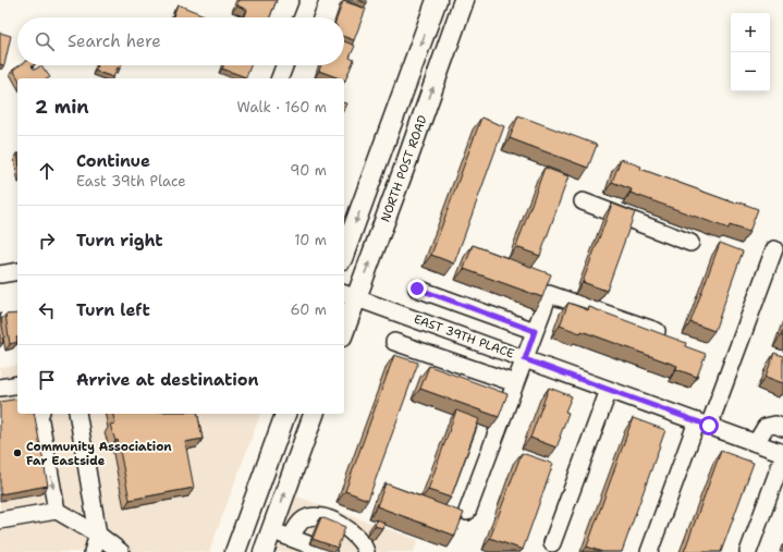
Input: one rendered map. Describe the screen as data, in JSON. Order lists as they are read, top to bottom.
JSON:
{
  "streets": {
    "main road": ["NORTH POST ROAD"],
    "street": ["EAST 39TH PLACE"]
  },
  "crossings": [
    ["NORTH POST ROAD", "EAST 39TH PLACE"]
  ],
  "places": ["Community Association Far Eastside"],
  "page": {
    "map_buttons": ["+", "−"],
    "search": "Search here",
    "heading": ["2 min", "Walk · 160 m"],
    "list": [
      ["Continue", "East 39th Place", "90 m"],
      ["Turn right", "10 m"],
      ["Turn left", "60 m"],
      "Arrive at destination"
    ]
  }
}
